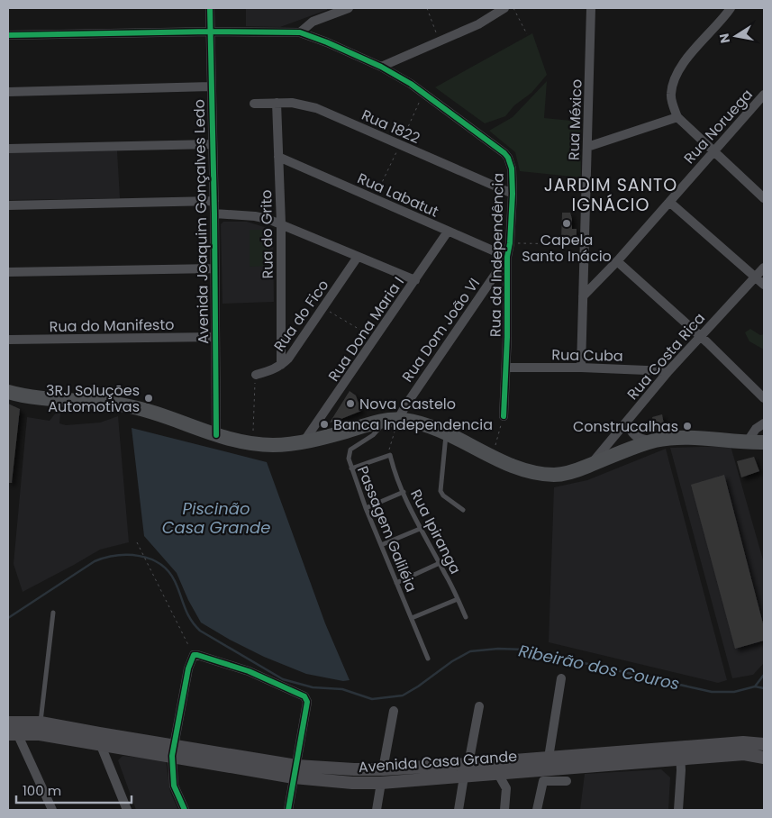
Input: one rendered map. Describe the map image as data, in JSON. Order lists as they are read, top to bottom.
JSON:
{
  "streets": {
    "main road": ["Avenida Casa Grande"],
    "street": [
      "Rua México",
      "Rua 1822",
      "Rua Noruega",
      "Rua Labatut",
      "Avenida Joaquim Gonçalves Ledo",
      "Rua do Grito",
      "Rua da Independência",
      "Rua do Fico",
      "Rua do Manifesto",
      "Rua Dona Maria I",
      "Rua Dom João VI",
      "Rua Cuba",
      "Rua Costa Rica"
    ],
    "lane": ["Passagem Galiléia", "Rua Ipiranga"]
  },
  "crossings": [
    ["Rua México", "Rua Noruega"],
    ["Rua México", "Rua Cuba"],
    ["Rua 1822", "Rua do Grito"],
    ["Rua 1822", "Rua da Independência"],
    ["Rua Labatut", "Rua do Grito"],
    ["Rua Labatut", "Rua da Independência"],
    ["Rua Labatut", "Rua Dona Maria I"],
    ["Rua Labatut", "Rua Dom João VI"],
    ["Avenida Joaquim Gonçalves Ledo", "Rua da Independência"],
    ["Avenida Joaquim Gonçalves Ledo", "Rua do Manifesto"],
    ["Rua do Grito", "Rua do Fico"],
    ["Rua da Independência", "Rua Dom João VI"],
    ["Rua da Independência", "Rua Cuba"],
    ["Rua Dom João VI", "Passagem Galiléia"],
    ["Rua Cuba", "Rua Costa Rica"]
  ],
  "districts": ["JARDIM SANTO IGNÁCIO"],
  "water": ["Piscinão Casa Grande", "Ribeirão dos Couros"],
  "places": [
    "Capela Santo Inácio",
    "3RJ Soluções Automotivas",
    "Nova Castelo",
    "Banca Independencia",
    "Construcalhas"
  ],
  "scale_bar": "100 m",
  "north": "left"
}
